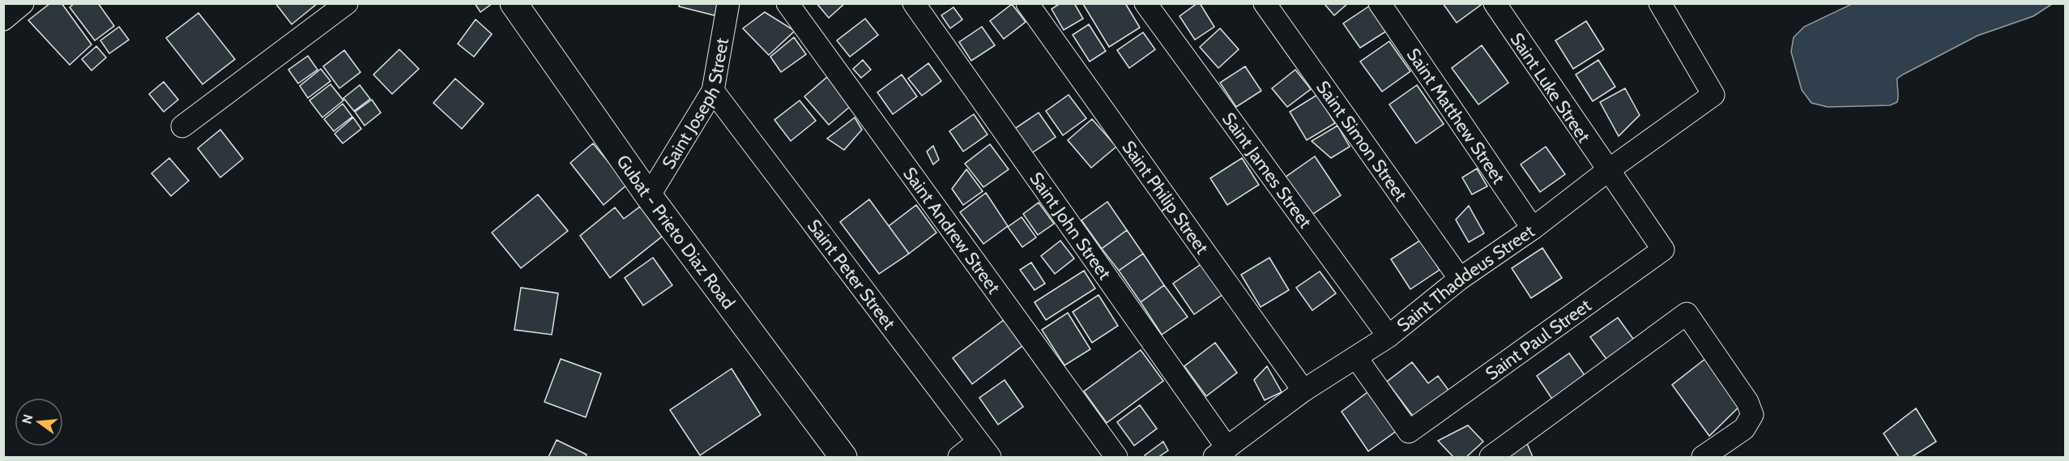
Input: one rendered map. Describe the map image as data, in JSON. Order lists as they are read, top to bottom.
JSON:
{
  "streets": {
    "main road": ["Gubat - Prieto Diaz Road"],
    "street": [
      "Saint Luke Street",
      "Saint Joseph Street",
      "Saint Matthew Street",
      "Saint Simon Street",
      "Saint James Street",
      "Saint Philip Street",
      "Saint John Street",
      "Saint Andrew Street",
      "Saint Peter Street",
      "Saint Thaddeus Street",
      "Saint Paul Street"
    ]
  },
  "crossings": [
    ["Saint Luke Street", "Saint Thaddeus Street"],
    ["Saint Luke Street", "Saint Paul Street"],
    ["Saint Joseph Street", "Gubat - Prieto Diaz Road"],
    ["Saint Joseph Street", "Saint Peter Street"],
    ["Saint Matthew Street", "Saint Thaddeus Street"],
    ["Saint Simon Street", "Saint Thaddeus Street"],
    ["Saint James Street", "Saint Thaddeus Street"],
    ["Saint Philip Street", "Saint Thaddeus Street"],
    ["Saint John Street", "Saint Thaddeus Street"],
    ["Saint Thaddeus Street", "Saint Paul Street"]
  ],
  "north": "left"
}
